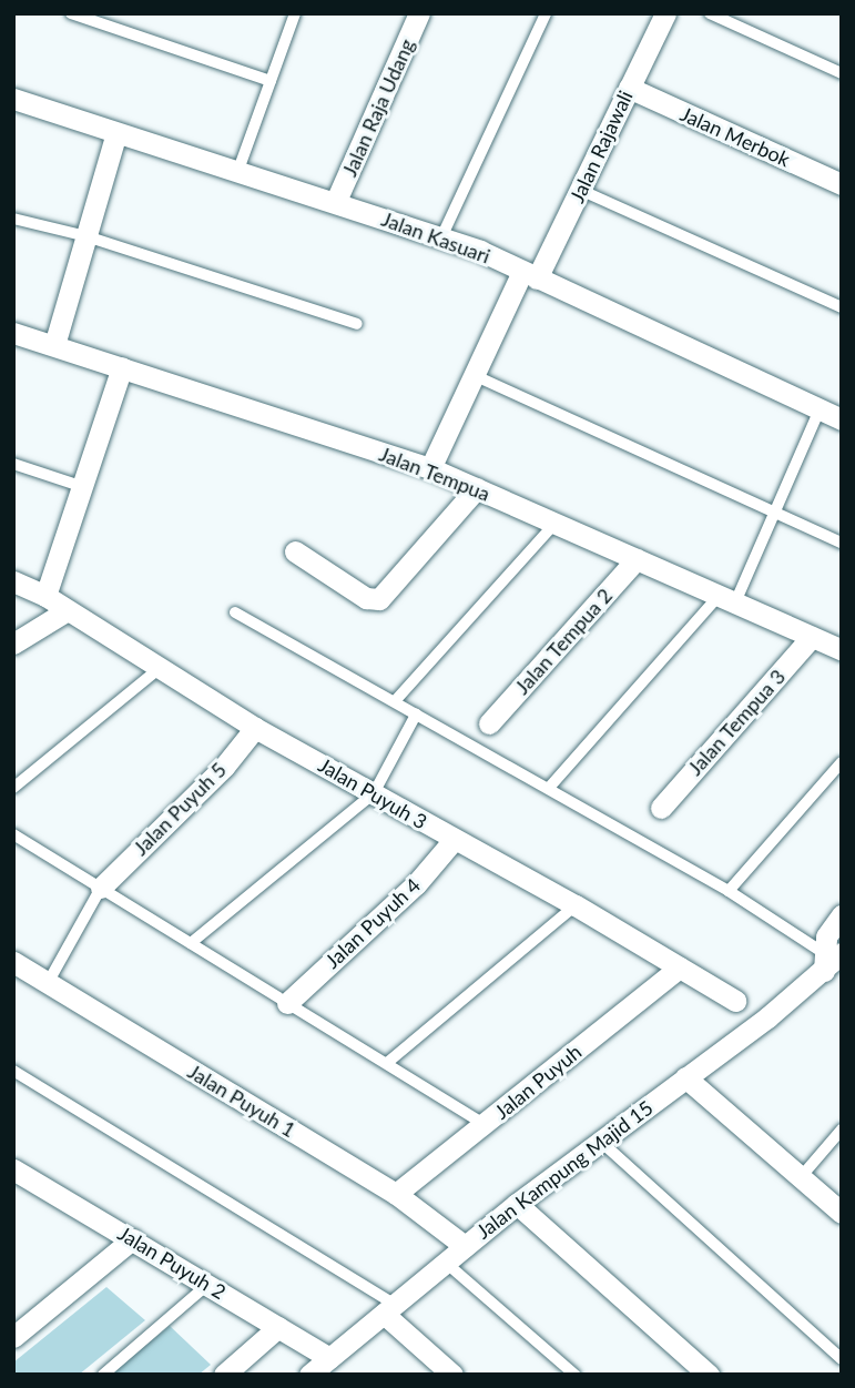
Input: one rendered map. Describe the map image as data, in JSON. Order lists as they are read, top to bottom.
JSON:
{
  "streets": {
    "street": [
      "Jalan Raja Udang",
      "Jalan Merbok",
      "Jalan Rajawali",
      "Jalan Kasuari",
      "Jalan Tempua",
      "Jalan Tempua 2",
      "Jalan Tempua 3",
      "Jalan Puyuh 3",
      "Jalan Puyuh 5",
      "Jalan Puyuh 4",
      "Jalan Puyuh",
      "Jalan Puyuh 1",
      "Jalan Kampung Majid 15",
      "Jalan Puyuh 2"
    ]
  },
  "crossings": [
    ["Jalan Raja Udang", "Jalan Kasuari"],
    ["Jalan Merbok", "Jalan Rajawali"],
    ["Jalan Rajawali", "Jalan Kasuari"],
    ["Jalan Rajawali", "Jalan Tempua"],
    ["Jalan Tempua", "Jalan Tempua 2"],
    ["Jalan Tempua", "Jalan Tempua 3"],
    ["Jalan Puyuh 3", "Jalan Puyuh 5"],
    ["Jalan Puyuh 3", "Jalan Puyuh 4"],
    ["Jalan Puyuh 3", "Jalan Puyuh"],
    ["Jalan Puyuh", "Jalan Puyuh 1"],
    ["Jalan Puyuh 1", "Jalan Kampung Majid 15"],
    ["Jalan Kampung Majid 15", "Jalan Puyuh 2"]
  ]
}
